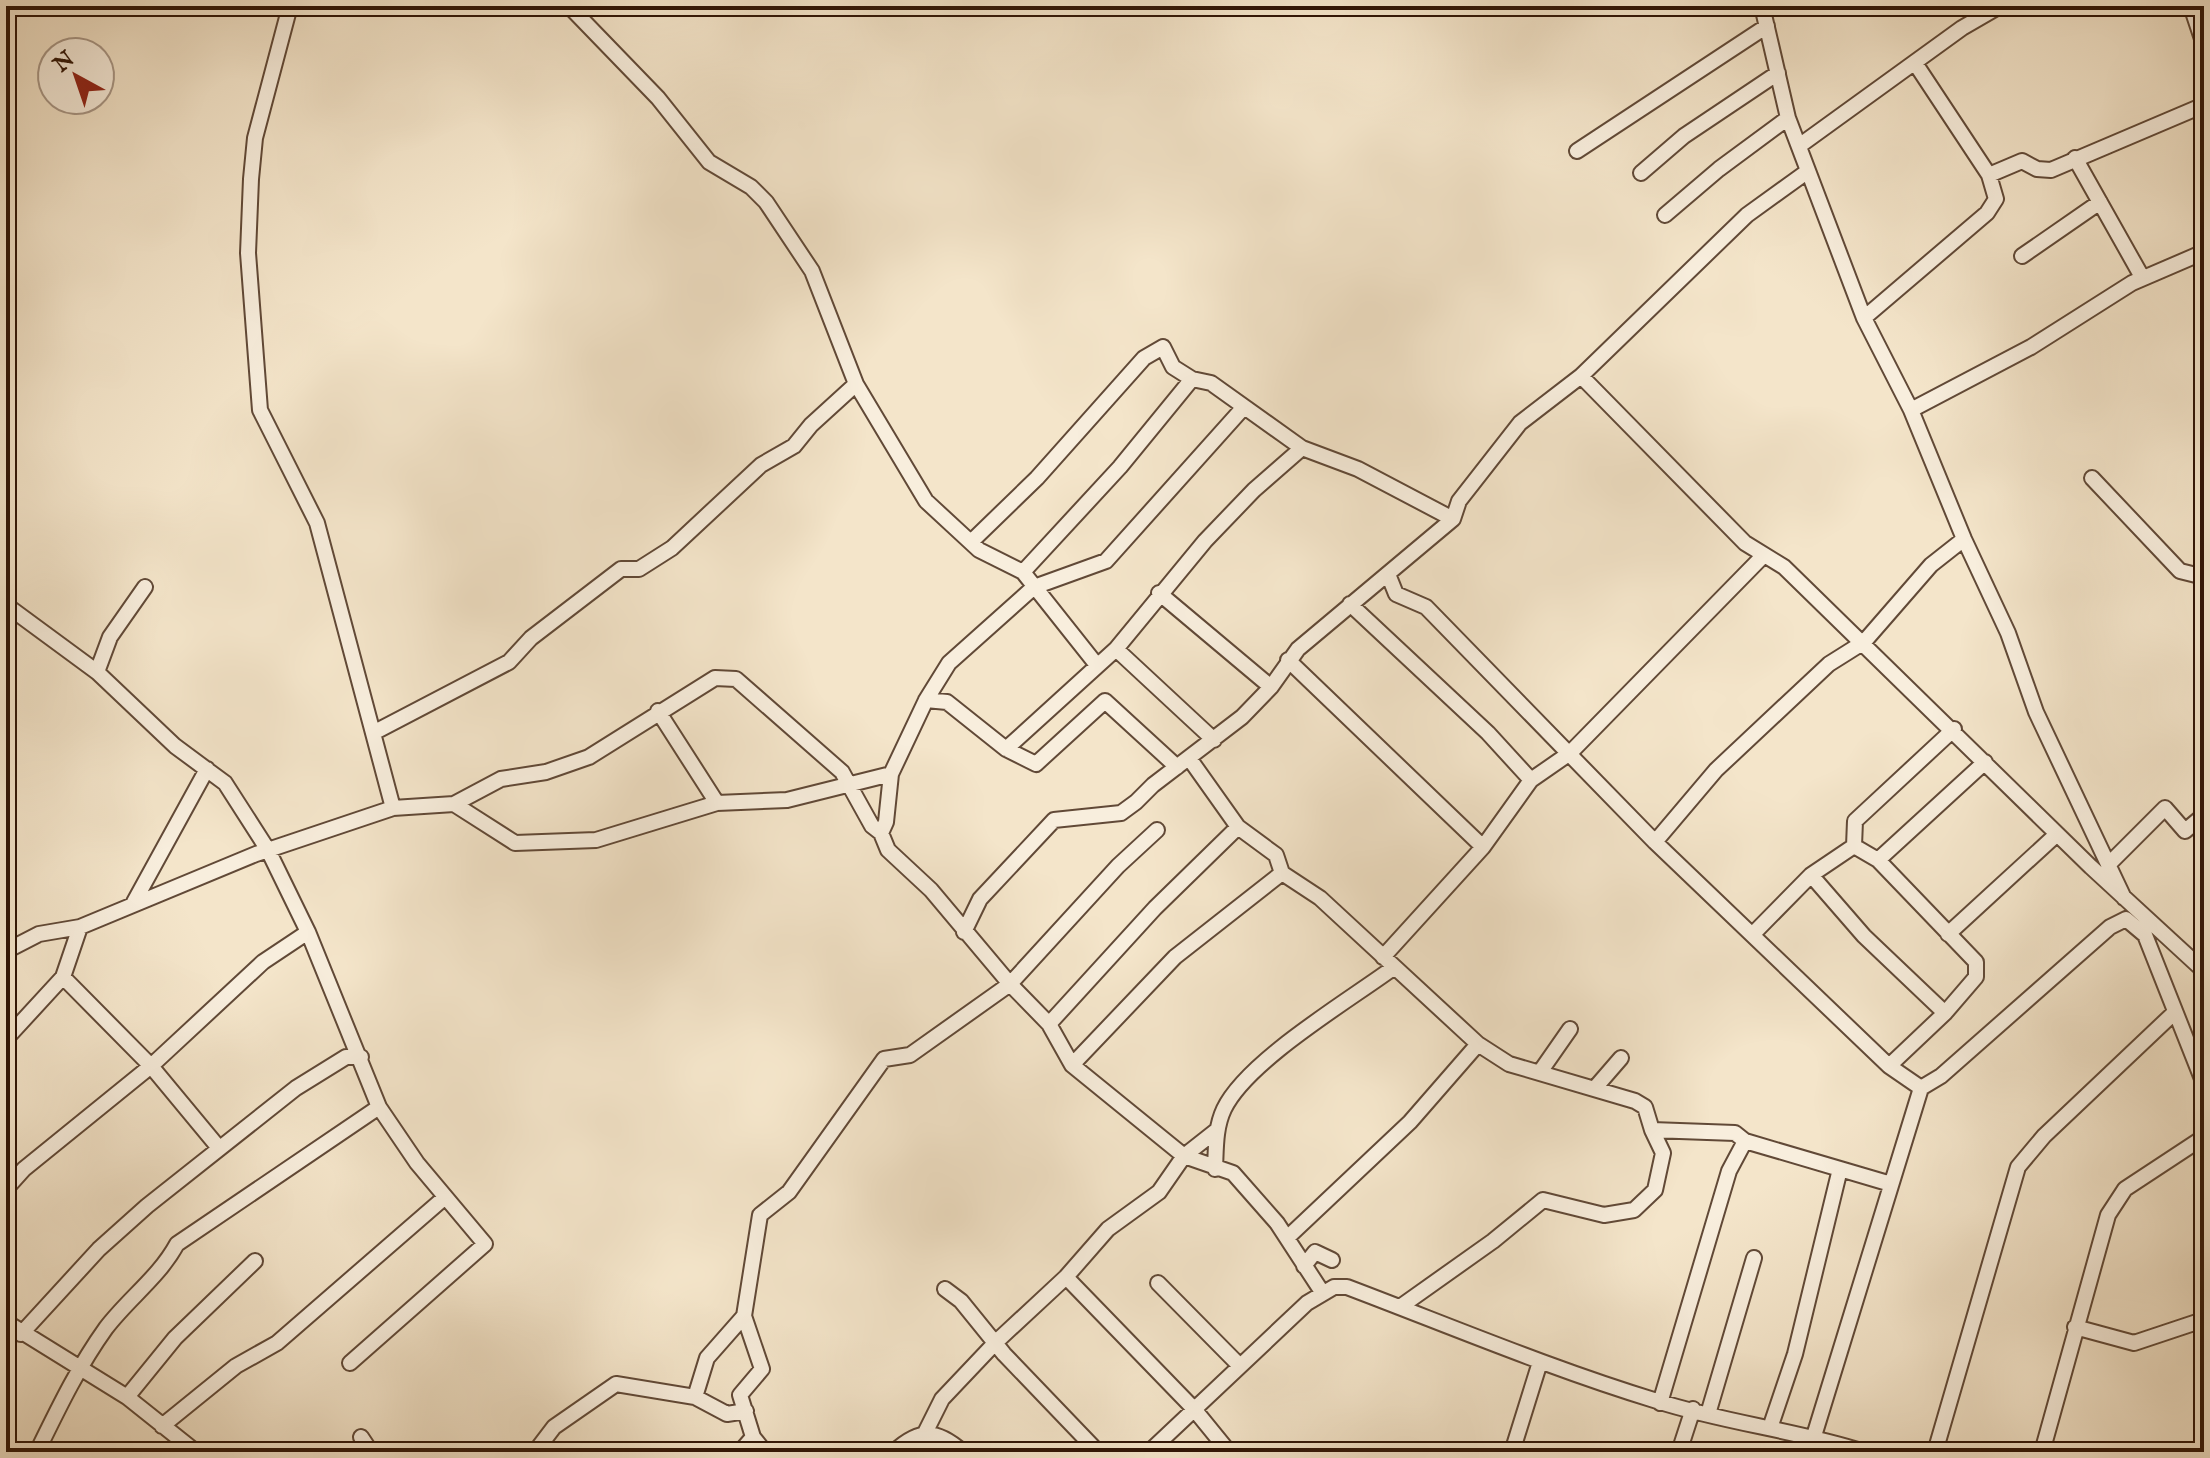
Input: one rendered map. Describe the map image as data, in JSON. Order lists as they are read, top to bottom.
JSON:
{
  "north": "top left"
}
